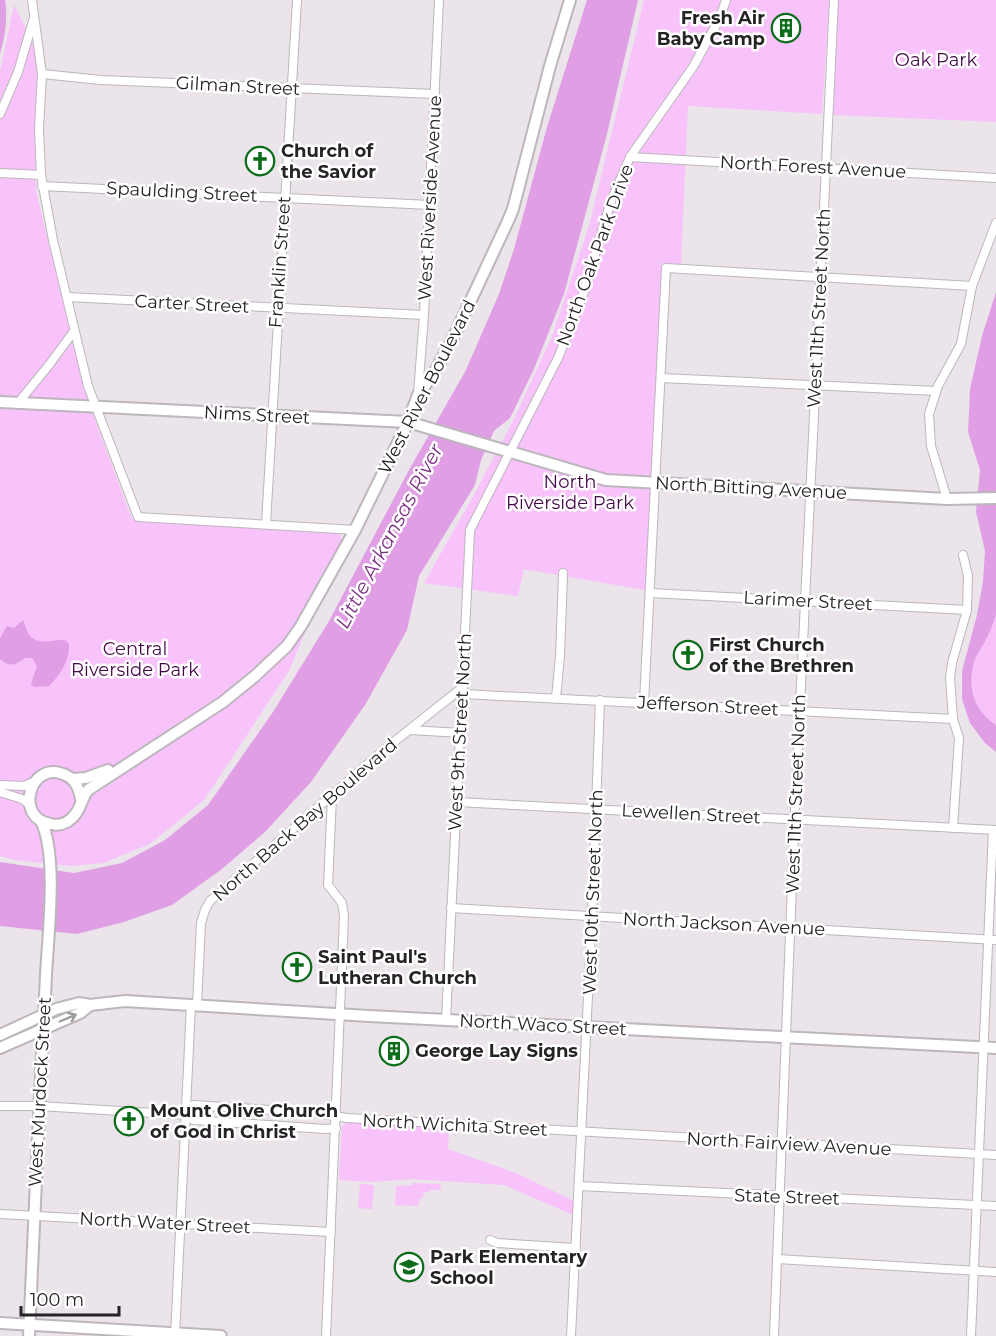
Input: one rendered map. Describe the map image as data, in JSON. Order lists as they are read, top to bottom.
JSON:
{
  "streets": {
    "street": [
      "Gilman Street",
      "North Forest Avenue",
      "Spaulding Street",
      "West Riverside Avenue",
      "North Oak Park Drive",
      "Franklin Street",
      "Carter Street",
      "West 11th Street North",
      "West River Boulevard",
      "Nims Street",
      "North Bitting Avenue",
      "Larimer Street",
      "Jefferson Street",
      "West 9th Street North",
      "Lewellen Street",
      "North Back Bay Boulevard",
      "West 10th Street North",
      "North Jackson Avenue",
      "North Waco Street",
      "West Murdock Street",
      "North Wichita Street",
      "North Fairview Avenue",
      "State Street",
      "North Water Street"
    ]
  },
  "crossings": [
    ["Gilman Street", "West Riverside Avenue"],
    ["Gilman Street", "Franklin Street"],
    ["North Forest Avenue", "North Oak Park Drive"],
    ["North Forest Avenue", "West 11th Street North"],
    ["Spaulding Street", "West Riverside Avenue"],
    ["Spaulding Street", "Franklin Street"],
    ["West Riverside Avenue", "Carter Street"],
    ["West Riverside Avenue", "West River Boulevard"],
    ["North Oak Park Drive", "Nims Street"],
    ["North Oak Park Drive", "North Bitting Avenue"],
    ["North Oak Park Drive", "West 9th Street North"],
    ["Franklin Street", "Carter Street"],
    ["Franklin Street", "Nims Street"],
    ["West 11th Street North", "North Bitting Avenue"],
    ["West 11th Street North", "Larimer Street"],
    ["West 11th Street North", "Jefferson Street"],
    ["West 11th Street North", "Lewellen Street"],
    ["West 11th Street North", "North Jackson Avenue"],
    ["West 11th Street North", "North Waco Street"],
    ["West 11th Street North", "North Fairview Avenue"],
    ["West 11th Street North", "State Street"],
    ["West River Boulevard", "Nims Street"],
    ["West River Boulevard", "West Murdock Street"],
    ["Nims Street", "North Bitting Avenue"],
    ["Nims Street", "West 9th Street North"],
    ["North Bitting Avenue", "West 9th Street North"],
    ["Jefferson Street", "West 9th Street North"],
    ["Jefferson Street", "North Back Bay Boulevard"],
    ["Jefferson Street", "West 10th Street North"],
    ["West 9th Street North", "Lewellen Street"],
    ["West 9th Street North", "North Back Bay Boulevard"],
    ["West 9th Street North", "North Jackson Avenue"],
    ["West 9th Street North", "North Waco Street"],
    ["Lewellen Street", "West 10th Street North"],
    ["North Back Bay Boulevard", "North Waco Street"],
    ["West 10th Street North", "North Jackson Avenue"],
    ["West 10th Street North", "North Waco Street"],
    ["West 10th Street North", "North Wichita Street"],
    ["West 10th Street North", "North Fairview Avenue"],
    ["West 10th Street North", "State Street"],
    ["North Waco Street", "West Murdock Street"],
    ["West Murdock Street", "North Wichita Street"],
    ["West Murdock Street", "North Water Street"],
    ["North Wichita Street", "North Fairview Avenue"]
  ],
  "water": ["Little Arkansas River"],
  "parks": ["Oak Park", "North Riverside Park", "Central Riverside Park"],
  "places": {
    "building": ["Fresh Air Baby Camp", "George Lay Signs"],
    "church": [
      "Church of the Savior",
      "First Church of the Brethren",
      "Saint Paul's Lutheran Church",
      "Mount Olive Church of God in Christ"
    ],
    "school or university": ["Park Elementary School"]
  },
  "scale_bar": "100 m"
}
